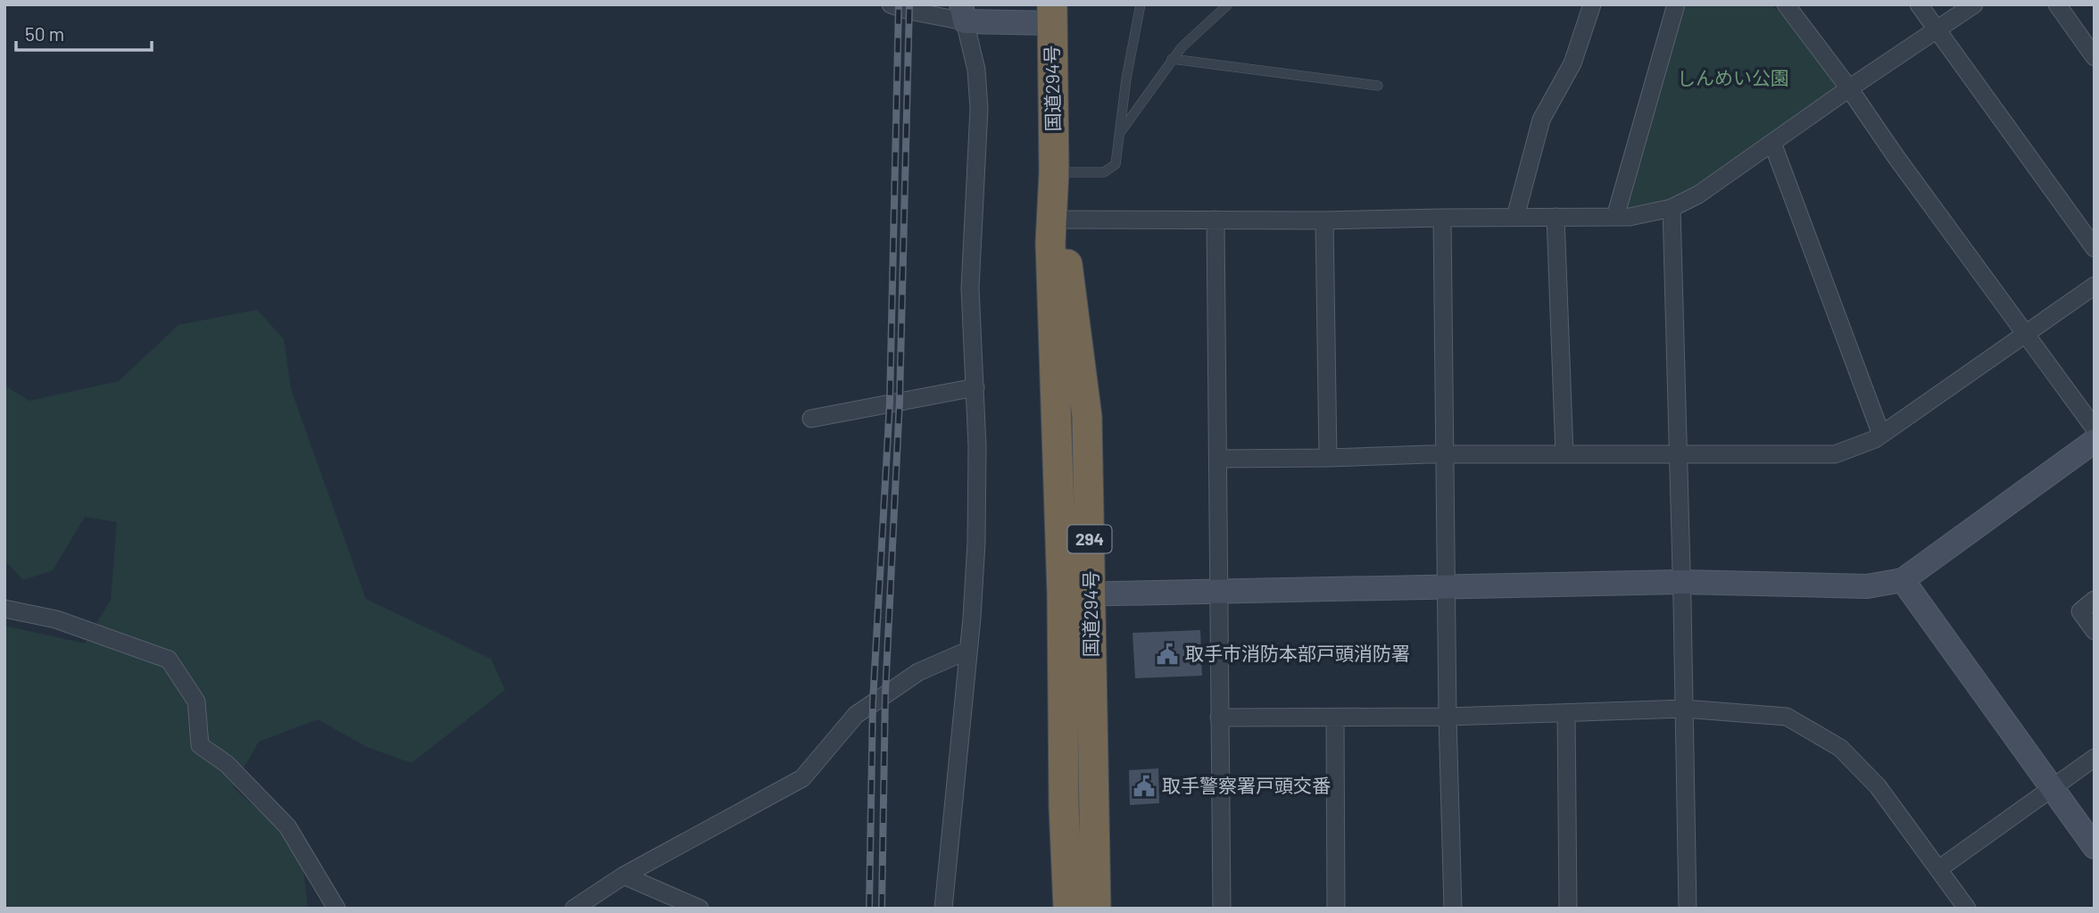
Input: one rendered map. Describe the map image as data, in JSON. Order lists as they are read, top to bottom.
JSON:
{
  "streets": {
    "highway": ["国道294号", "294"]
  },
  "parks": ["しんめい公園"],
  "places": {
    "public building": ["取手市消防本部戸頭消防署", "取手警察署戸頭交番"]
  },
  "scale_bar": "50 m"
}
